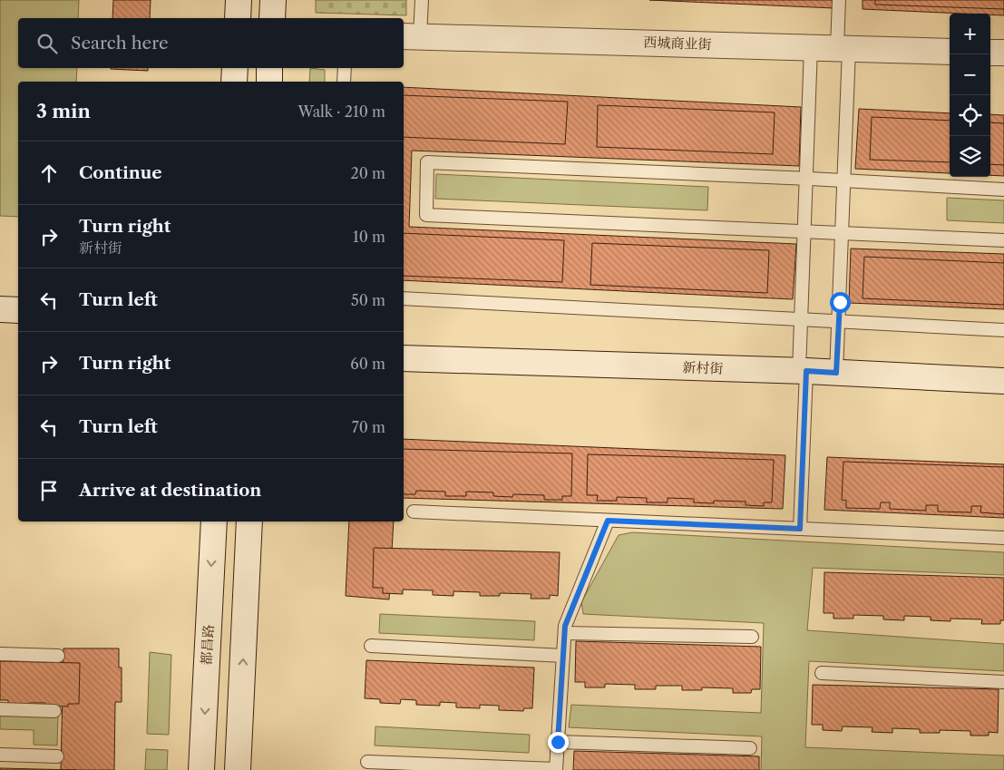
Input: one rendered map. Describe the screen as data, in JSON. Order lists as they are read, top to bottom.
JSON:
{
  "streets": {
    "street": ["西城商业街", "新村街", "都昌路"]
  },
  "page": {
    "map_buttons": ["+", "−"],
    "search": "Search here",
    "heading": ["3 min", "Walk · 210 m"],
    "list": [
      ["Continue", "20 m"],
      ["Turn right", "新村街", "10 m"],
      ["Turn left", "50 m"],
      ["Turn right", "60 m"],
      ["Turn left", "70 m"],
      "Arrive at destination"
    ]
  }
}
